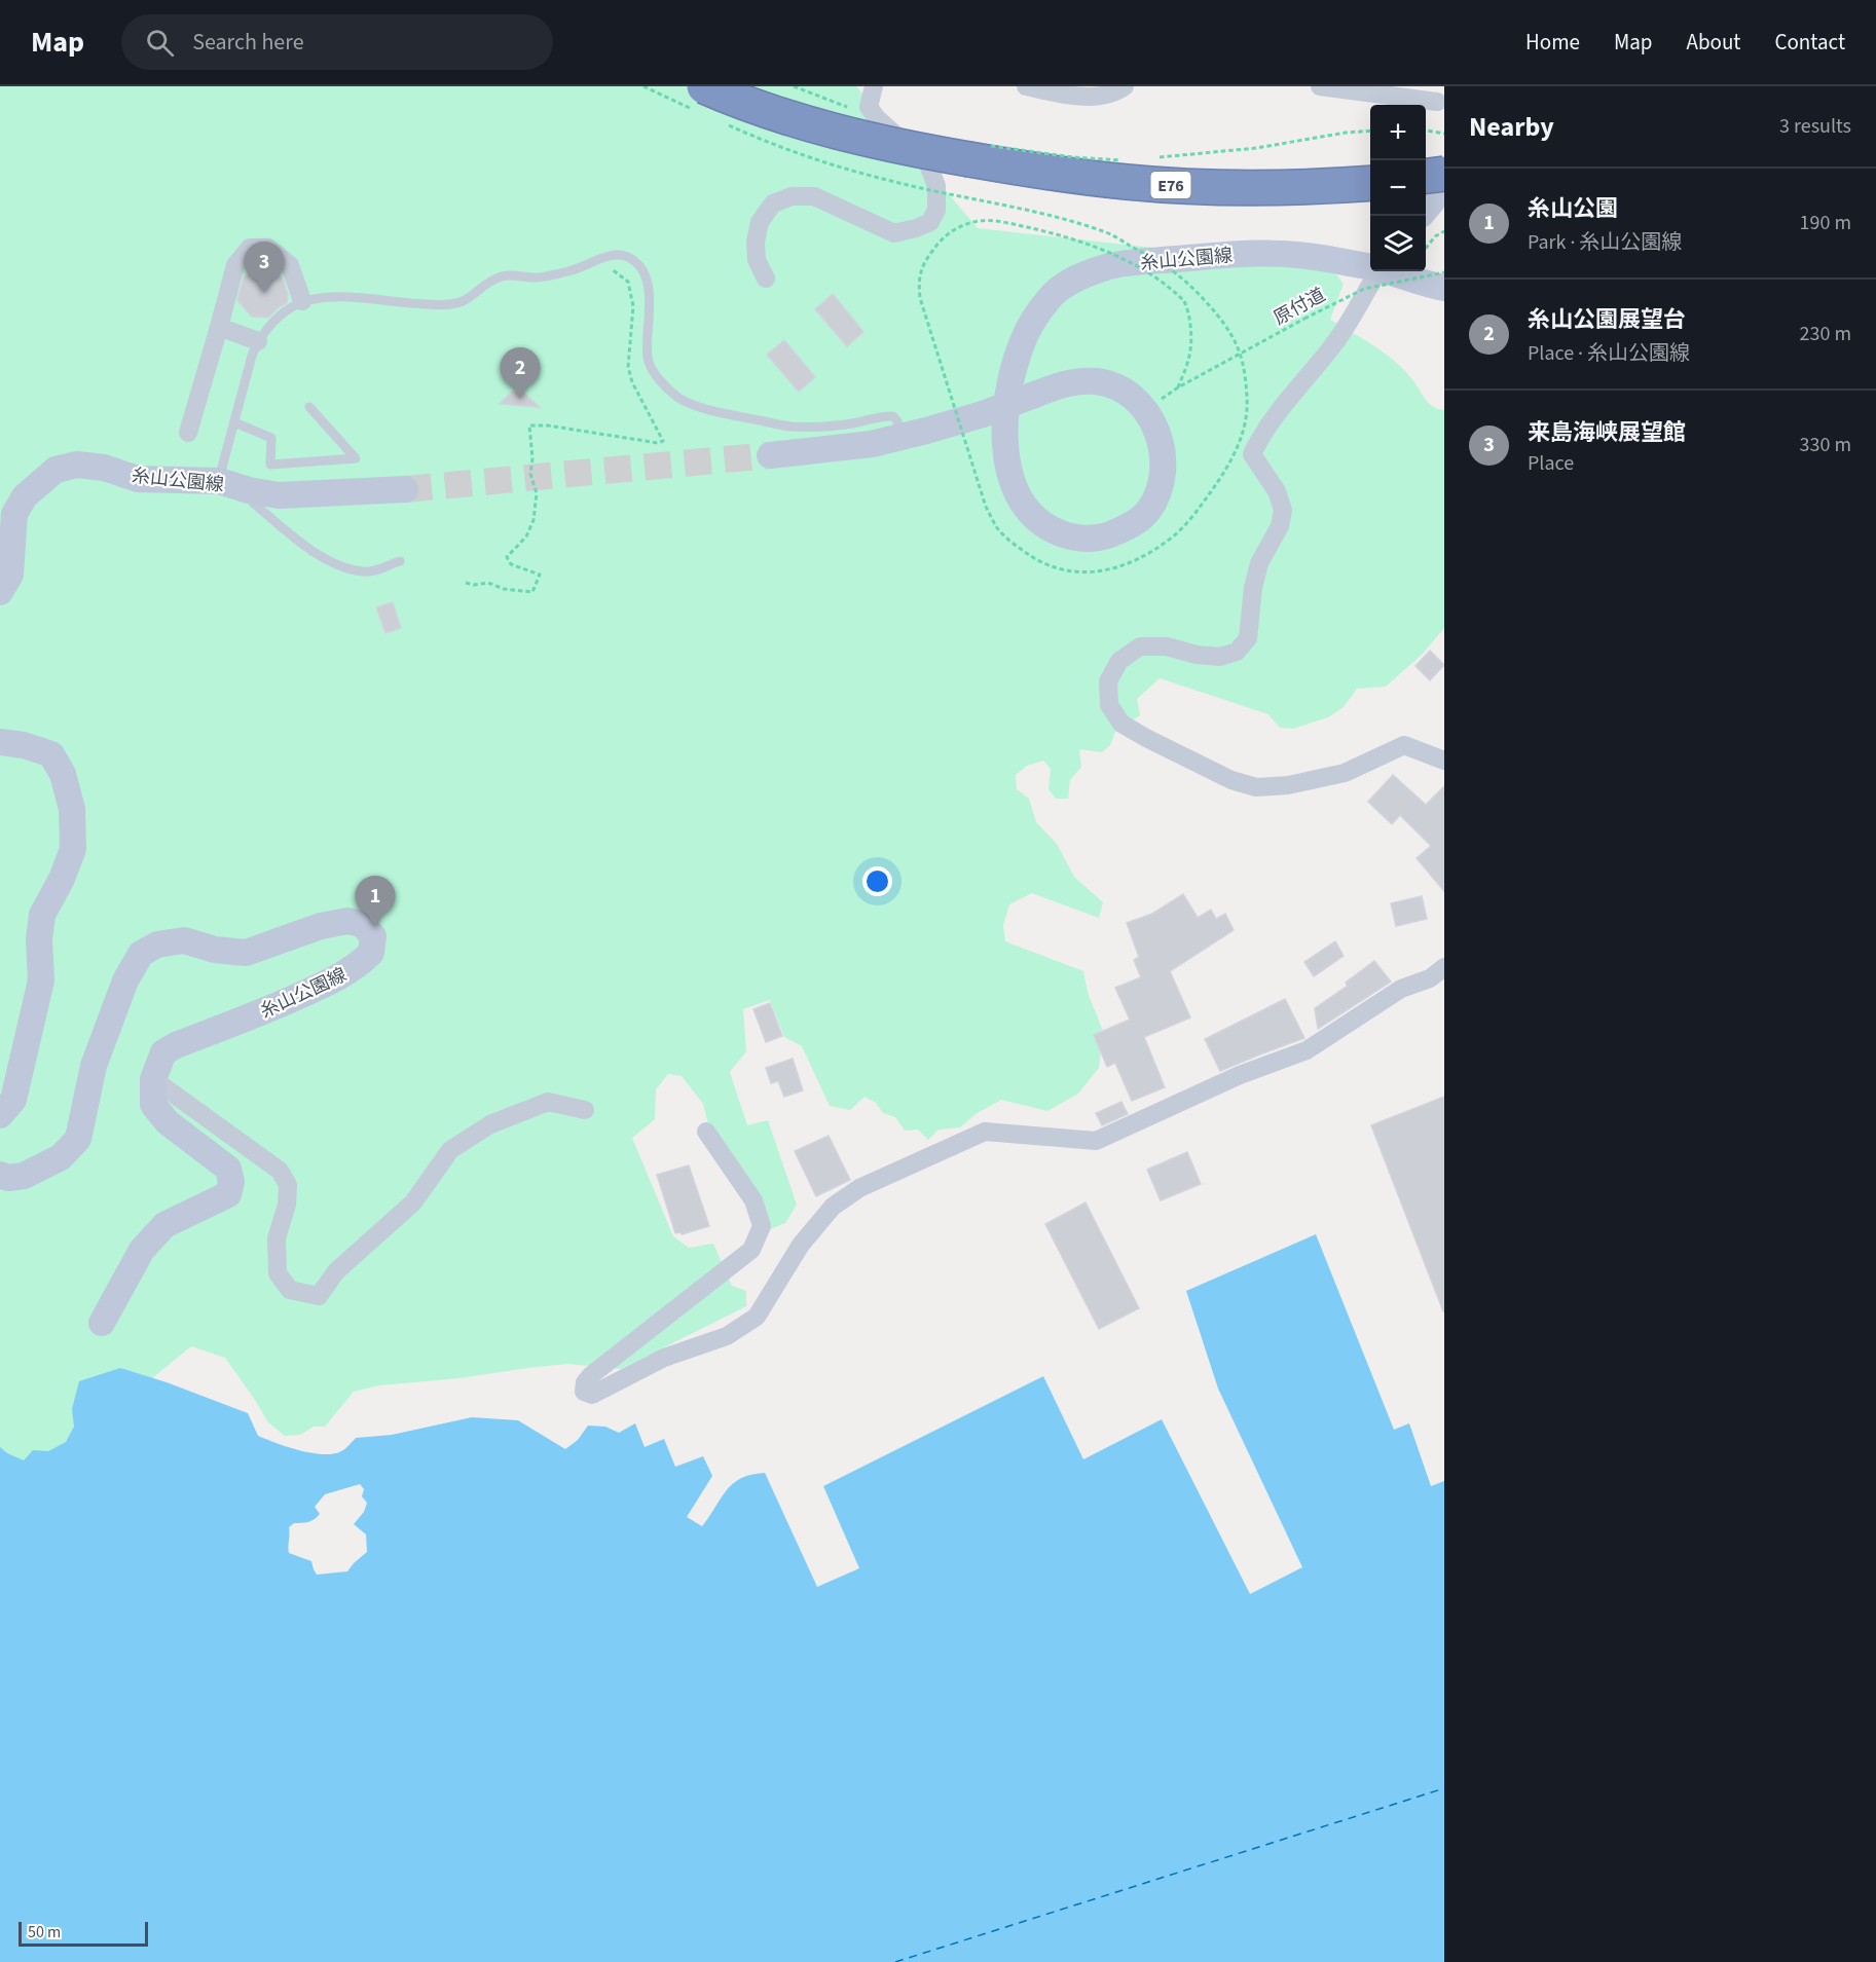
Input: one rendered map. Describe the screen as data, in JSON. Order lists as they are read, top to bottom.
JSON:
{
  "streets": {
    "highway": ["E76"],
    "main road": ["糸山公園線"],
    "path": ["原付道"]
  },
  "scale_bar": "50 m",
  "page": {
    "header": "Map",
    "search": "Search here",
    "nav": [
      "Home",
      "Map",
      "About",
      "Contact"
    ],
    "heading": ["Nearby", "3 results"],
    "map_buttons": ["+", "−"],
    "list": [
      {
        "mark": "1",
        "name": "糸山公園",
        "note": "Park · 糸山公園線",
        "value": "190 m"
      },
      {
        "mark": "2",
        "name": "糸山公園展望台",
        "note": "Place · 糸山公園線",
        "value": "230 m"
      },
      {
        "mark": "3",
        "name": "来島海峡展望館",
        "note": "Place",
        "value": "330 m"
      }
    ],
    "pins": ["3", "2", "1"],
    "scale": "50 m"
  }
}
